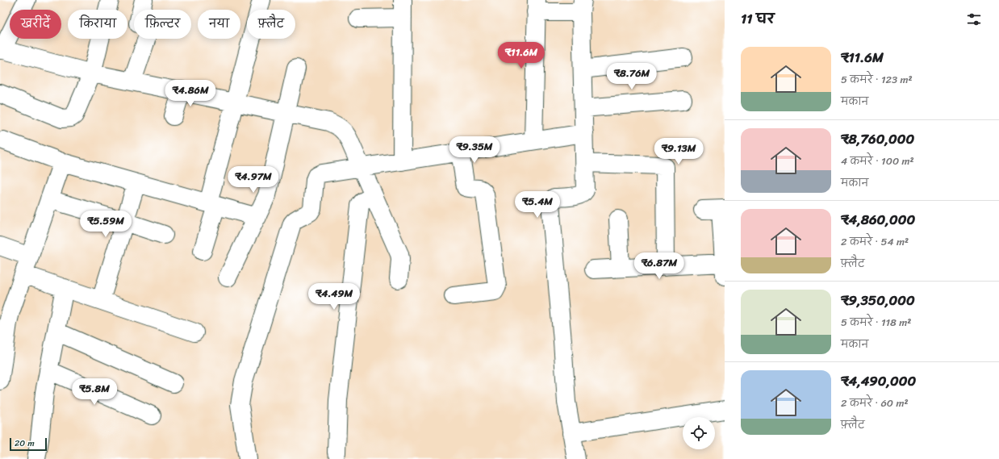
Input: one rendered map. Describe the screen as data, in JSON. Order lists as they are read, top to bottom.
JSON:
{
  "scale_bar": "20 m",
  "page": {
    "heading": "11 घर",
    "chip": [
      "खरीदें",
      "किराया",
      "फ़िल्टर",
      "नया",
      "फ़्लैट"
    ],
    "list": [
      {
        "name": "₹11.6M",
        "note": "5 कमरे · 123 m² · मकान"
      },
      {
        "name": "₹8,760,000",
        "note": "4 कमरे · 100 m² · मकान"
      },
      {
        "name": "₹4,860,000",
        "note": "2 कमरे · 54 m² · फ़्लैट"
      },
      {
        "name": "₹9,350,000",
        "note": "5 कमरे · 118 m² · मकान"
      },
      {
        "name": "₹4,490,000",
        "note": "2 कमरे · 60 m² · फ़्लैट"
      }
    ],
    "price": [
      "₹11.6M",
      "₹8.76M",
      "₹4.86M",
      "₹9.35M",
      "₹9.13M",
      "₹4.97M",
      "₹5.4M",
      "₹5.59M",
      "₹6.87M",
      "₹4.49M",
      "₹5.8M"
    ],
    "scale": "20 m"
  }
}
